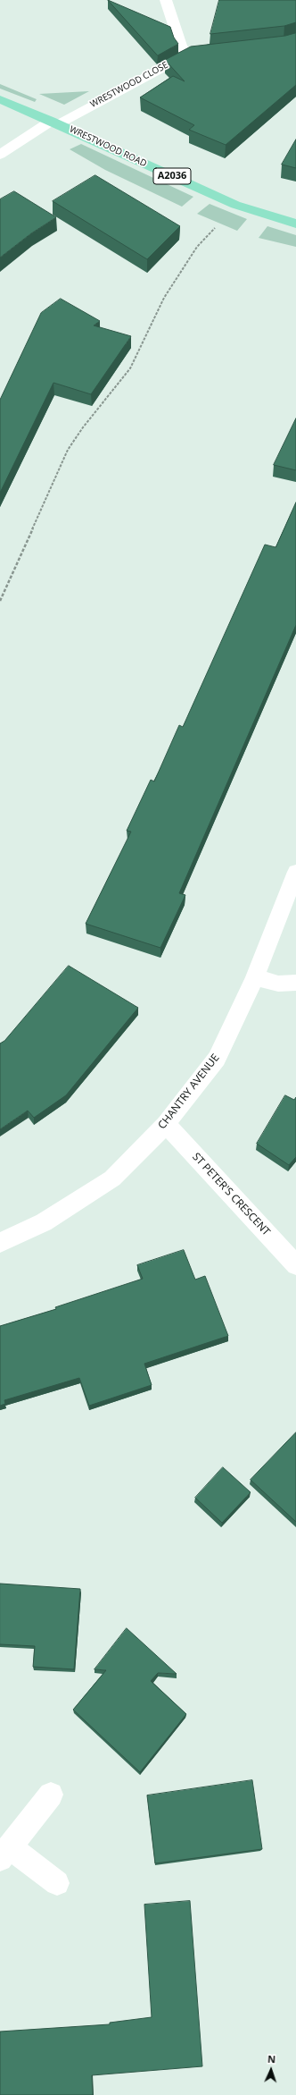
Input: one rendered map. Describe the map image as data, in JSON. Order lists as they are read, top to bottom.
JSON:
{
  "streets": {
    "main road": ["WRESTWOOD ROAD", "A2036"],
    "street": ["WRESTWOOD CLOSE", "CHANTRY AVENUE", "ST PETER'S CRESCENT"]
  },
  "crossings": [
    ["WRESTWOOD CLOSE", "WRESTWOOD ROAD"],
    ["CHANTRY AVENUE", "ST PETER'S CRESCENT"]
  ],
  "north": "top"
}
